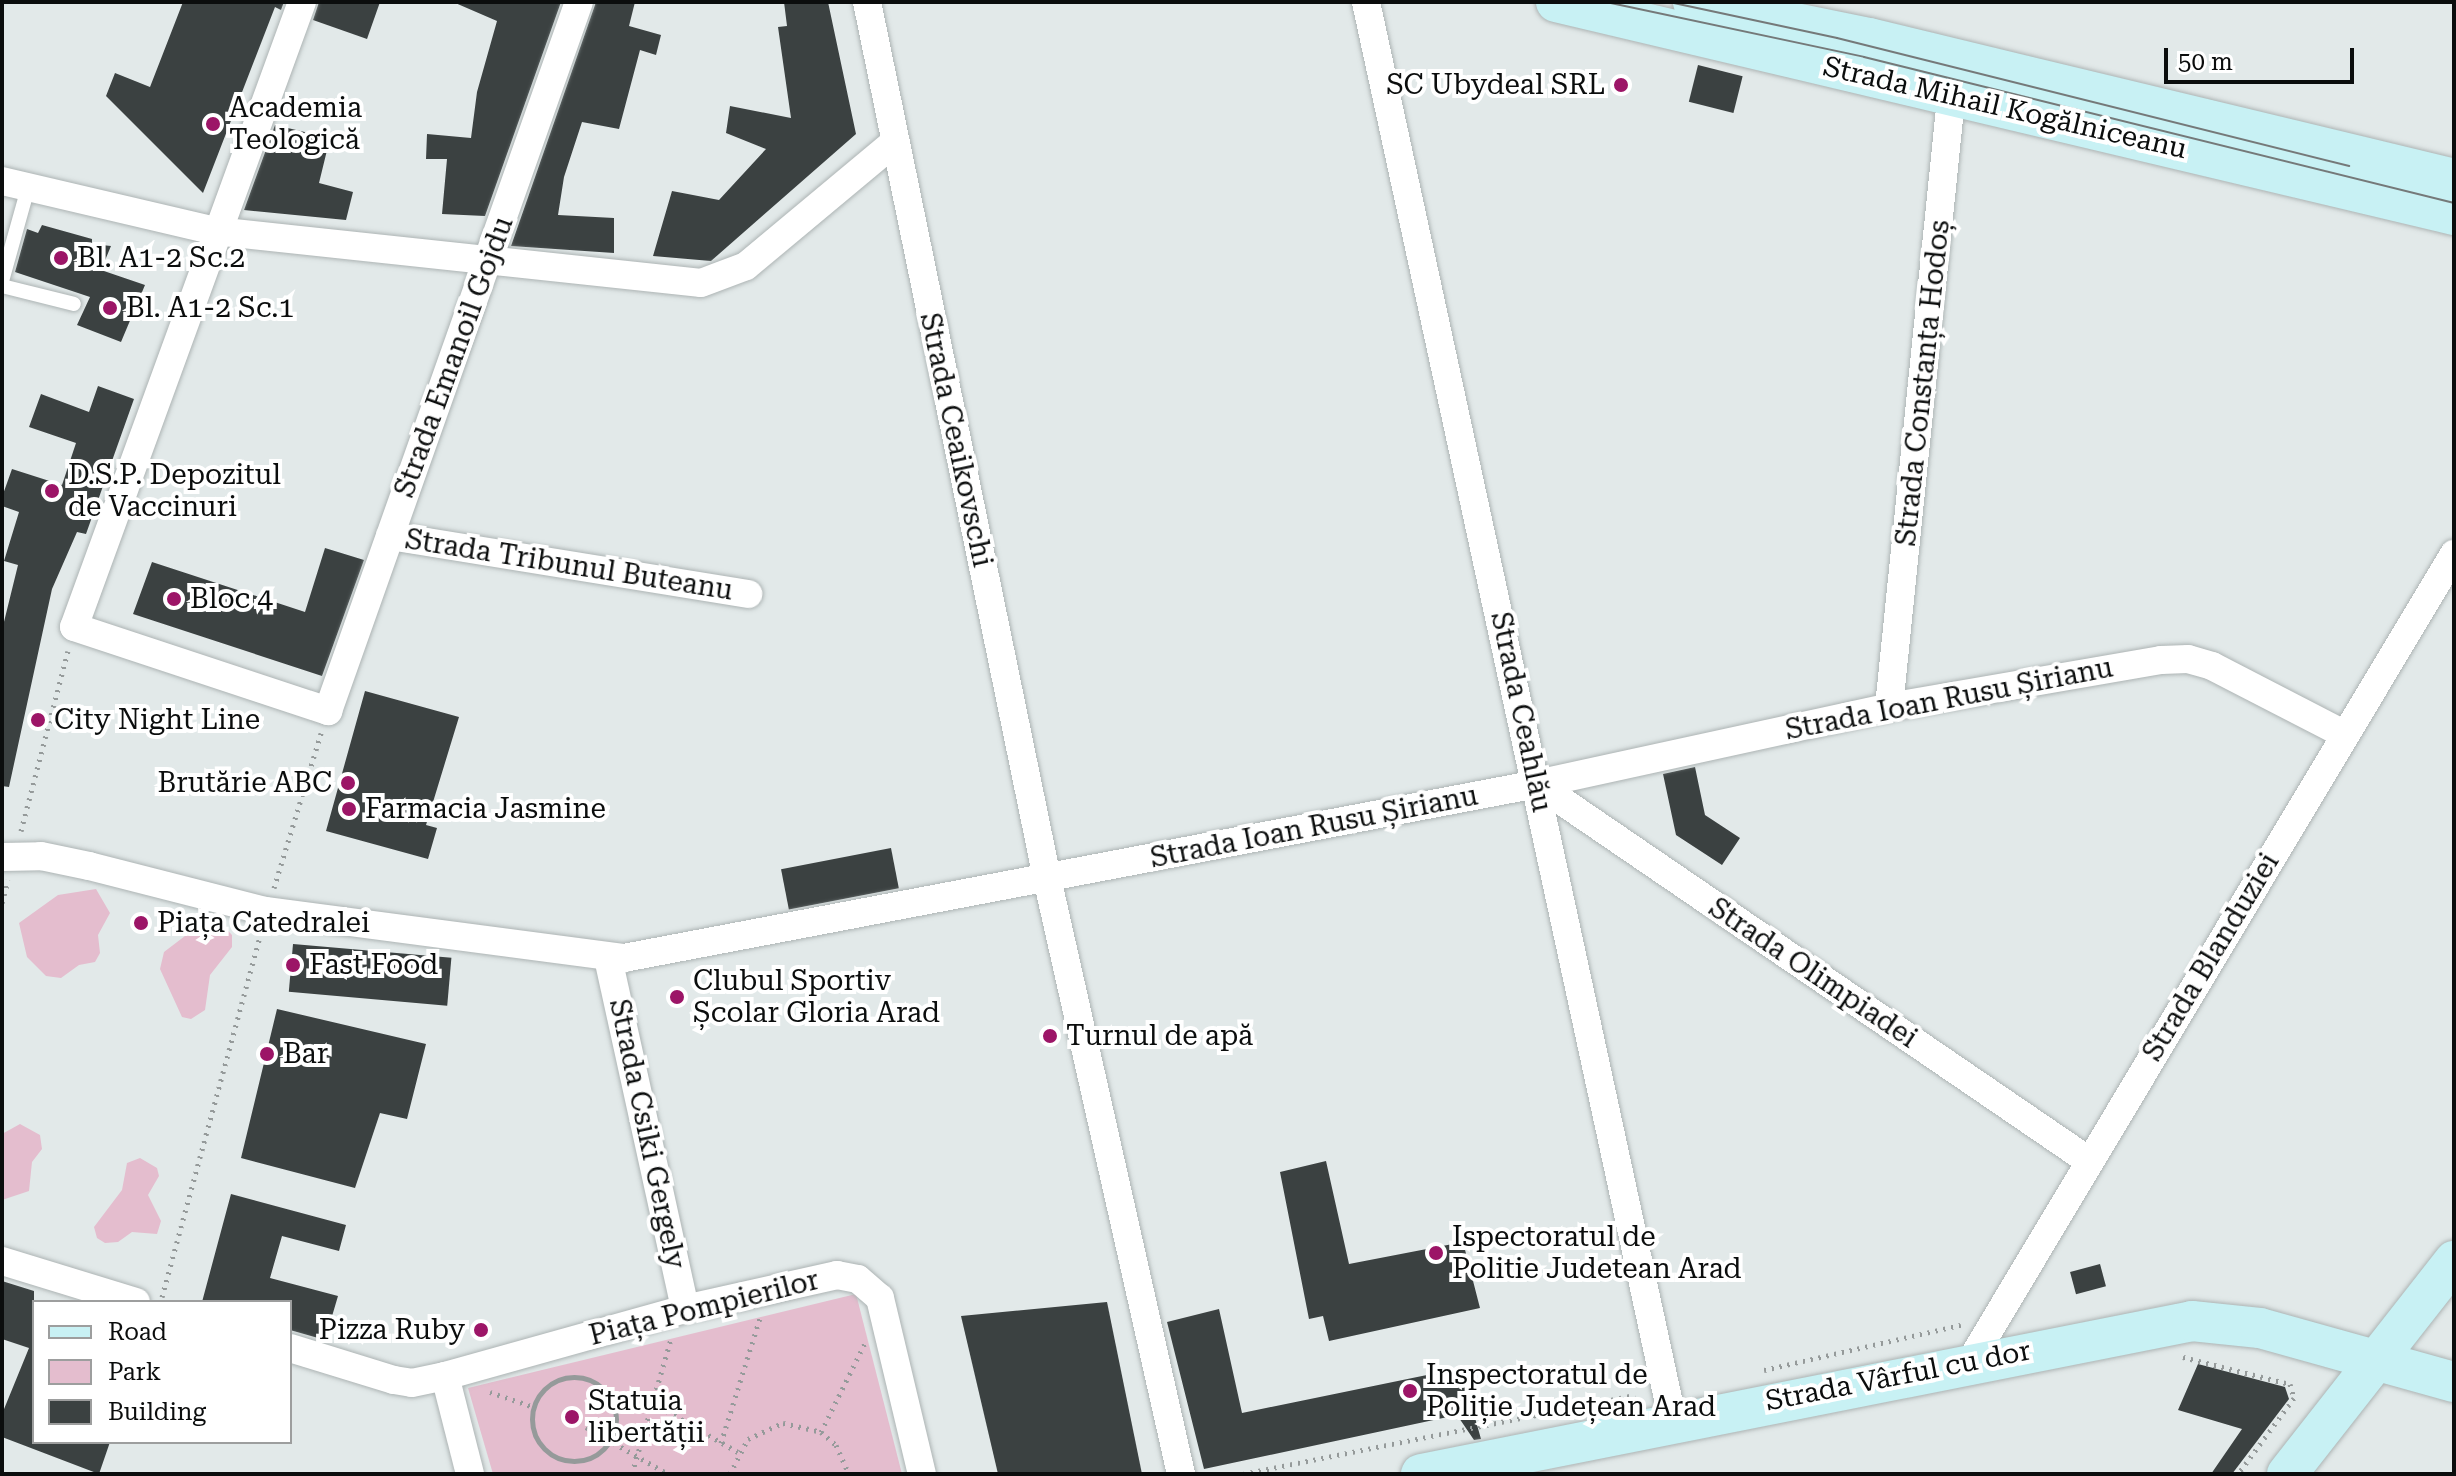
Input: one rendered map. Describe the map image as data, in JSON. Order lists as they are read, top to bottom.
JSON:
{
  "streets": {
    "main road": ["Strada Mihail Kogălniceanu", "Strada Vârful cu dor"],
    "street": [
      "Strada Emanoil Gojdu",
      "Strada Constanța Hodoș",
      "Strada Ceaikovschi",
      "Strada Tribunul Buteanu",
      "Strada Ioan Rusu Șirianu",
      "Strada Ceahlău",
      "Strada Blanduziei",
      "Strada Olimpiadei",
      "Strada Csiki Gergely",
      "Piața Pompierilor"
    ]
  },
  "crossings": [
    ["Strada Mihail Kogălniceanu", "Strada Constanța Hodoș"],
    ["Strada Emanoil Gojdu", "Strada Tribunul Buteanu"],
    ["Strada Constanța Hodoș", "Strada Ioan Rusu Șirianu"],
    ["Strada Ceaikovschi", "Strada Ioan Rusu Șirianu"],
    ["Strada Ioan Rusu Șirianu", "Strada Ceahlău"],
    ["Strada Ioan Rusu Șirianu", "Strada Blanduziei"],
    ["Strada Ioan Rusu Șirianu", "Strada Olimpiadei"],
    ["Strada Ioan Rusu Șirianu", "Strada Csiki Gergely"],
    ["Strada Ceahlău", "Strada Olimpiadei"],
    ["Strada Ceahlău", "Strada Vârful cu dor"],
    ["Strada Blanduziei", "Strada Olimpiadei"],
    ["Strada Blanduziei", "Strada Vârful cu dor"],
    ["Strada Csiki Gergely", "Piața Pompierilor"]
  ],
  "places": [
    "SC Ubydeal SRL",
    "Academia Teologică",
    "Bl. A1-2 Sc.2",
    "Bl. A1-2 Sc.1",
    "D.S.P. Depozitul de Vaccinuri",
    "Bloc 4",
    "City Night Line",
    "Brutărie ABC",
    "Farmacia Jasmine",
    "Piața Catedralei",
    "Fast Food",
    "Clubul Sportiv Școlar Gloria Arad",
    "Turnul de apă",
    "Bar",
    "Ispectoratul de Politie Judetean Arad",
    "Pizza Ruby",
    "Inspectoratul de Poliție Județean Arad",
    "Statuia libertății"
  ],
  "legend": ["Road", "Park", "Building"],
  "scale_bar": "50 m"
}
